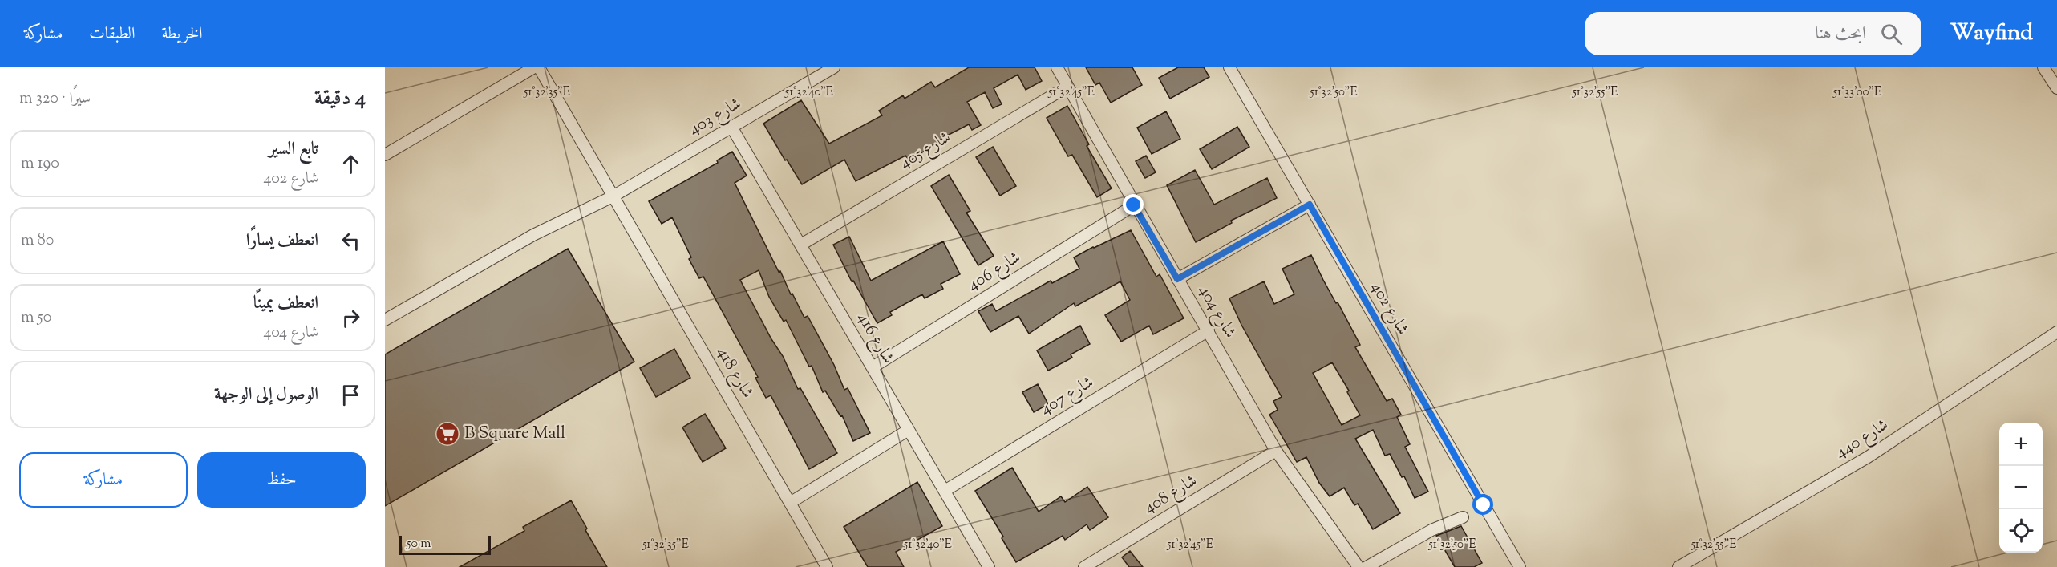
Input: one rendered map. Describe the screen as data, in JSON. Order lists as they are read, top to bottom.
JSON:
{
  "streets": {
    "street": [
      "شارع 403",
      "شارع 405",
      "شارع 406",
      "شارع 402",
      "شارع 404",
      "شارع 416",
      "شارع 418",
      "شارع 407",
      "شارع 440",
      "شارع 408"
    ]
  },
  "crossings": [
    ["شارع 403", "شارع 416"],
    ["شارع 403", "شارع 418"],
    ["شارع 405", "شارع 404"],
    ["شارع 405", "شارع 416"],
    ["شارع 406", "شارع 404"],
    ["شارع 406", "شارع 416"],
    ["شارع 404", "شارع 407"],
    ["شارع 404", "شارع 408"],
    ["شارع 416", "شارع 407"]
  ],
  "places": {
    "supermarket": ["B Square Mall"]
  },
  "scale_bar": "50 m",
  "page": {
    "header": "Wayfind",
    "search": "ابحث هنا",
    "nav": ["الخريطة", "الطبقات", "مشاركة"],
    "heading": ["4 دقيقة", "سيرًا · 320 m"],
    "list": [
      ["تابع السير", "شارع 402", "190 m"],
      ["انعطف يسارًا", "80 m"],
      ["انعطف يمينًا", "شارع 404", "50 m"],
      "الوصول إلى الوجهة"
    ],
    "map_buttons": ["+", "−"],
    "buttons": ["حفظ", "مشاركة"],
    "scale": "50 m"
  },
  "coordinates": [
    "51°32'35\"E",
    "51°32'40\"E",
    "51°32'45\"E",
    "51°32'50\"E",
    "51°33'00\"E",
    "51°32'55\"E"
  ]
}
